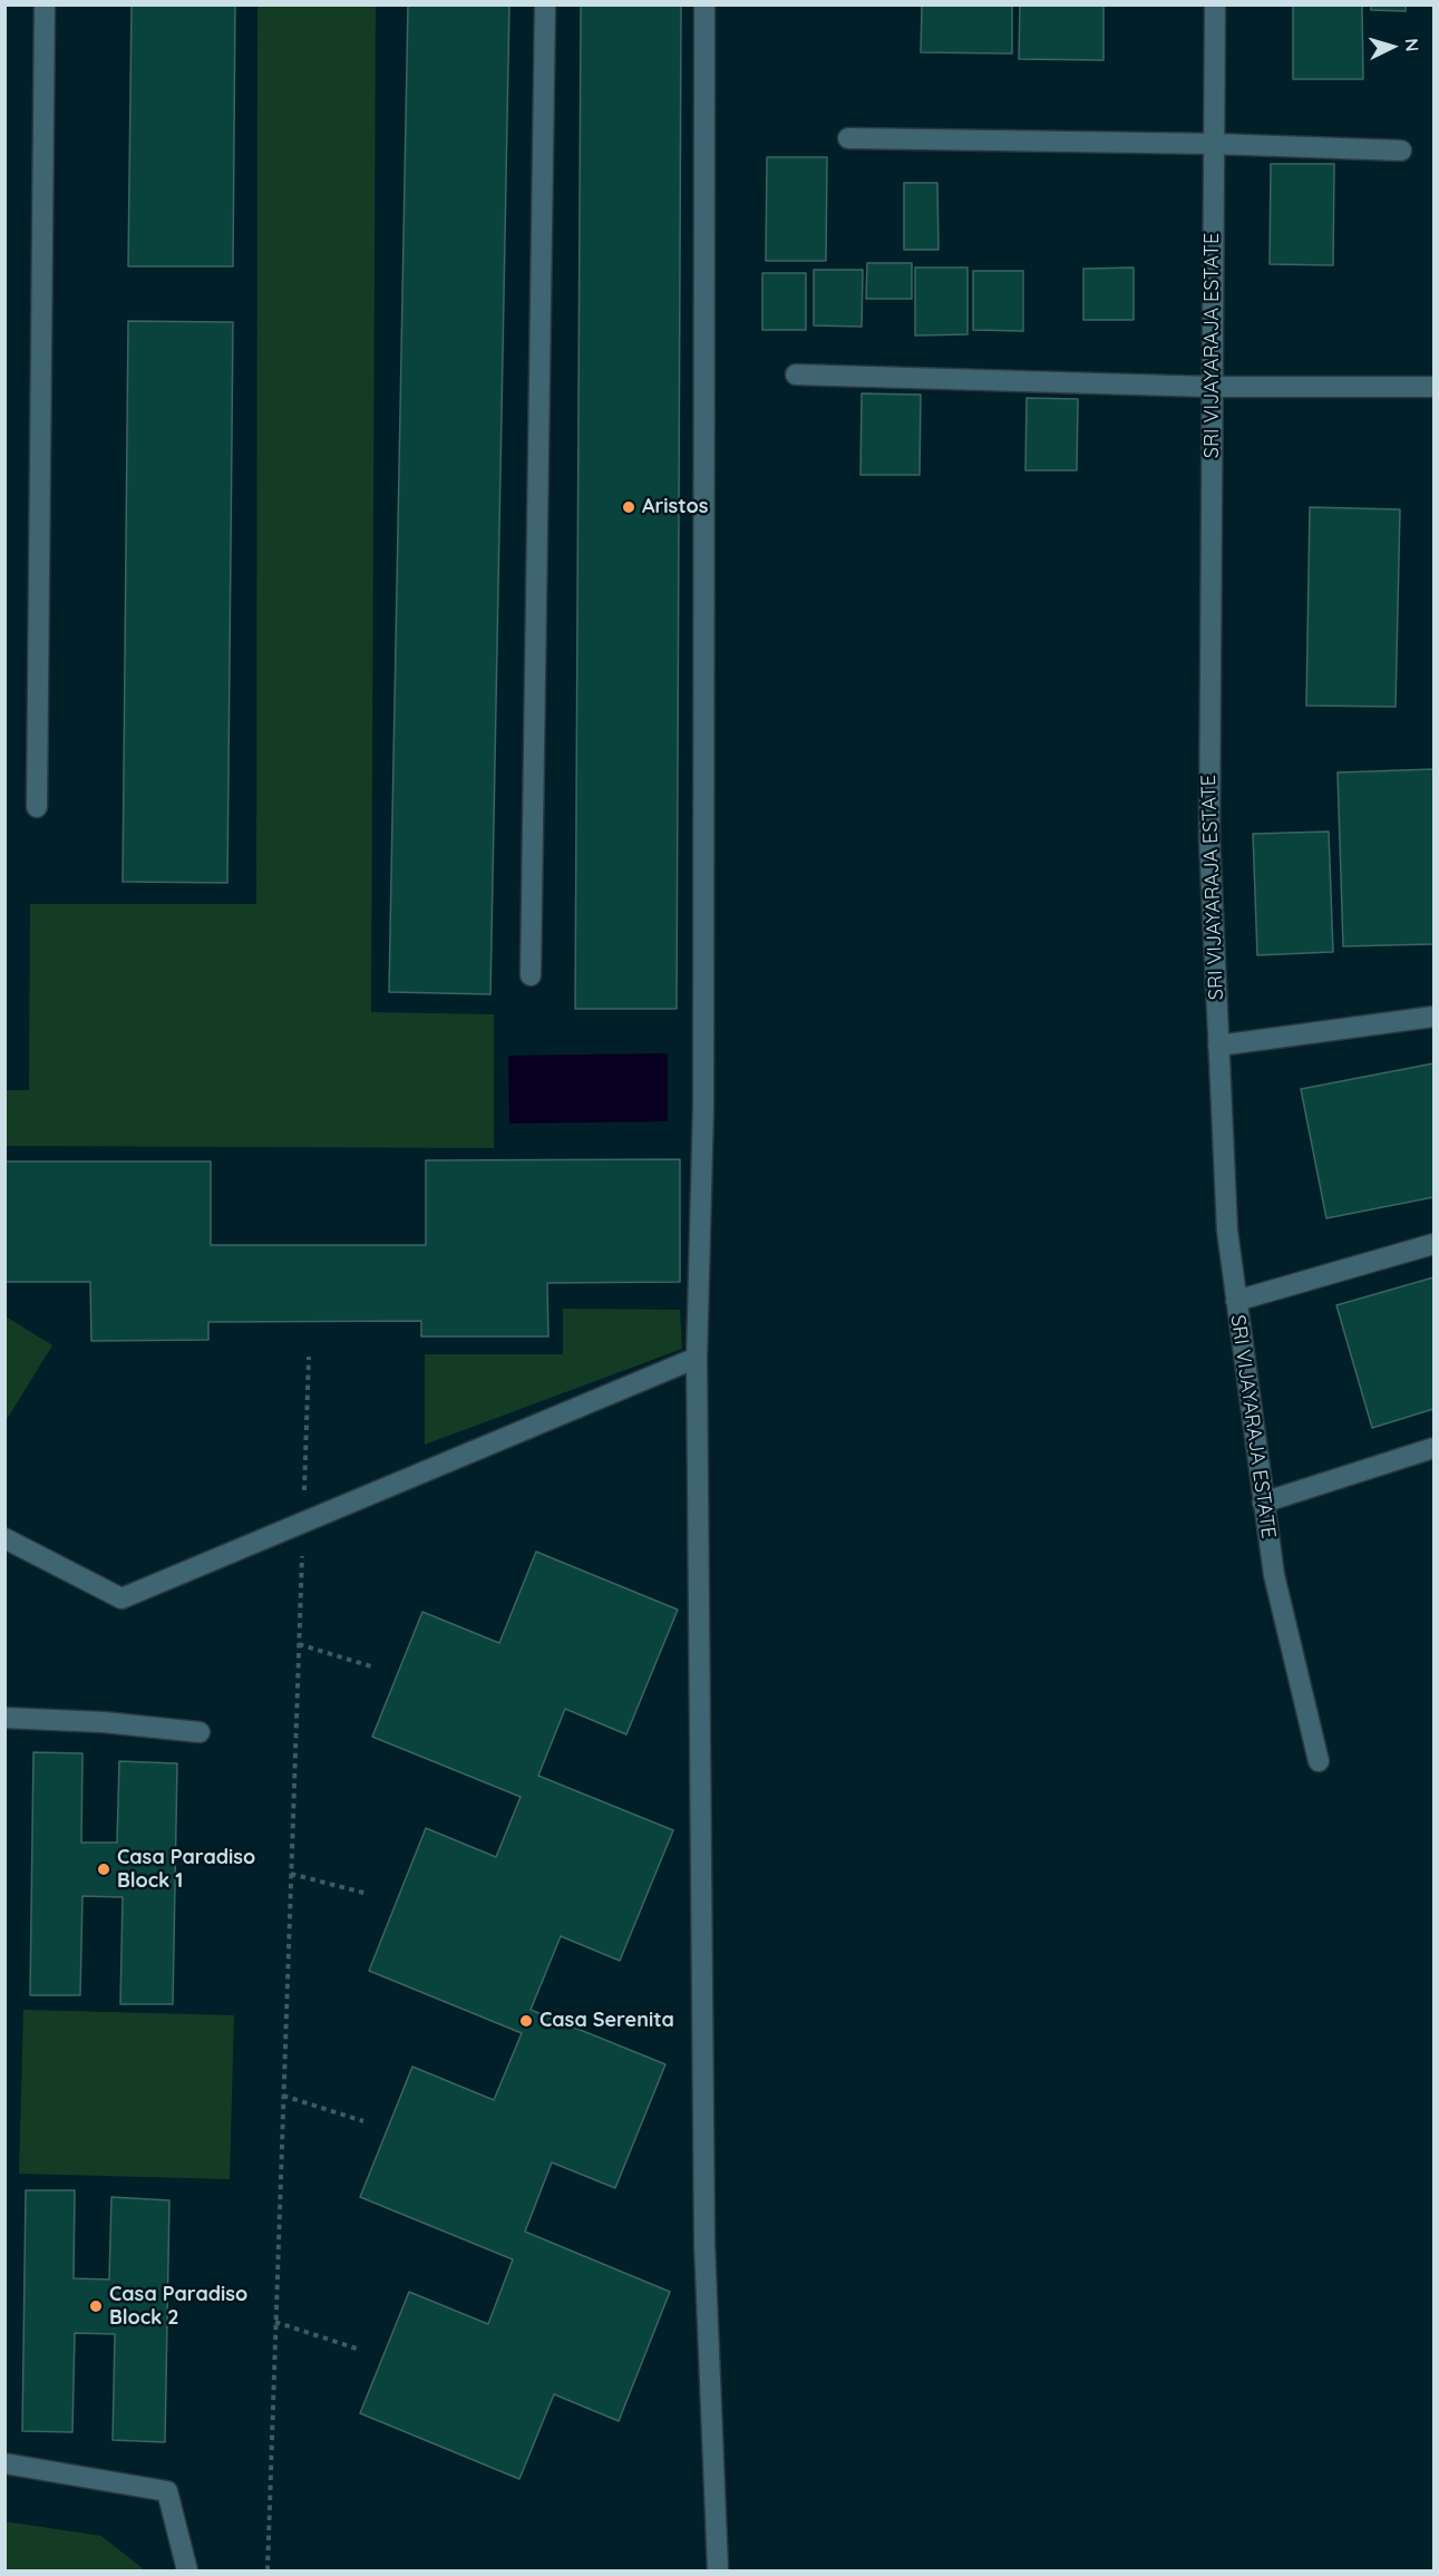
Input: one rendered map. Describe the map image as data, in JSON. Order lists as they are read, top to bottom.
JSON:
{
  "streets": {
    "street": ["SRI VIJAYARAJA ESTATE"]
  },
  "places": [
    "Aristos",
    "Casa Paradiso Block 1",
    "Casa Serenita",
    "Casa Paradiso Block 2"
  ],
  "north": "right"
}
